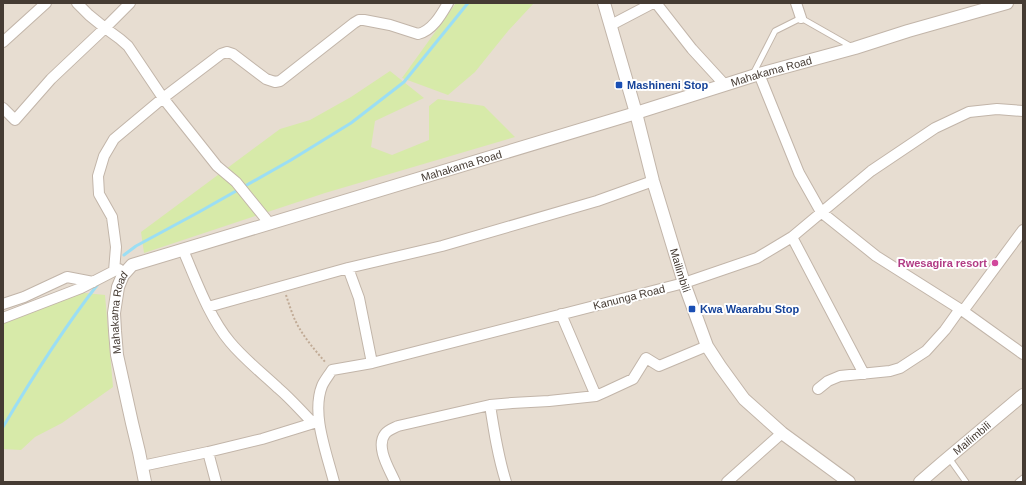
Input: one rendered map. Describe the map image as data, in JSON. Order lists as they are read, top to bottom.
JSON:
{
  "streets": {
    "street": ["Mahakama Road", "Mailimbili", "Kanunga Road"]
  },
  "crossings": [
    ["Mahakama Road", "Mailimbili"],
    ["Mailimbili", "Kanunga Road"]
  ],
  "places": {
    "transit": ["Mashineni Stop", "Kwa Waarabu Stop"],
    "other": ["Rwesagira resort"]
  }
}
